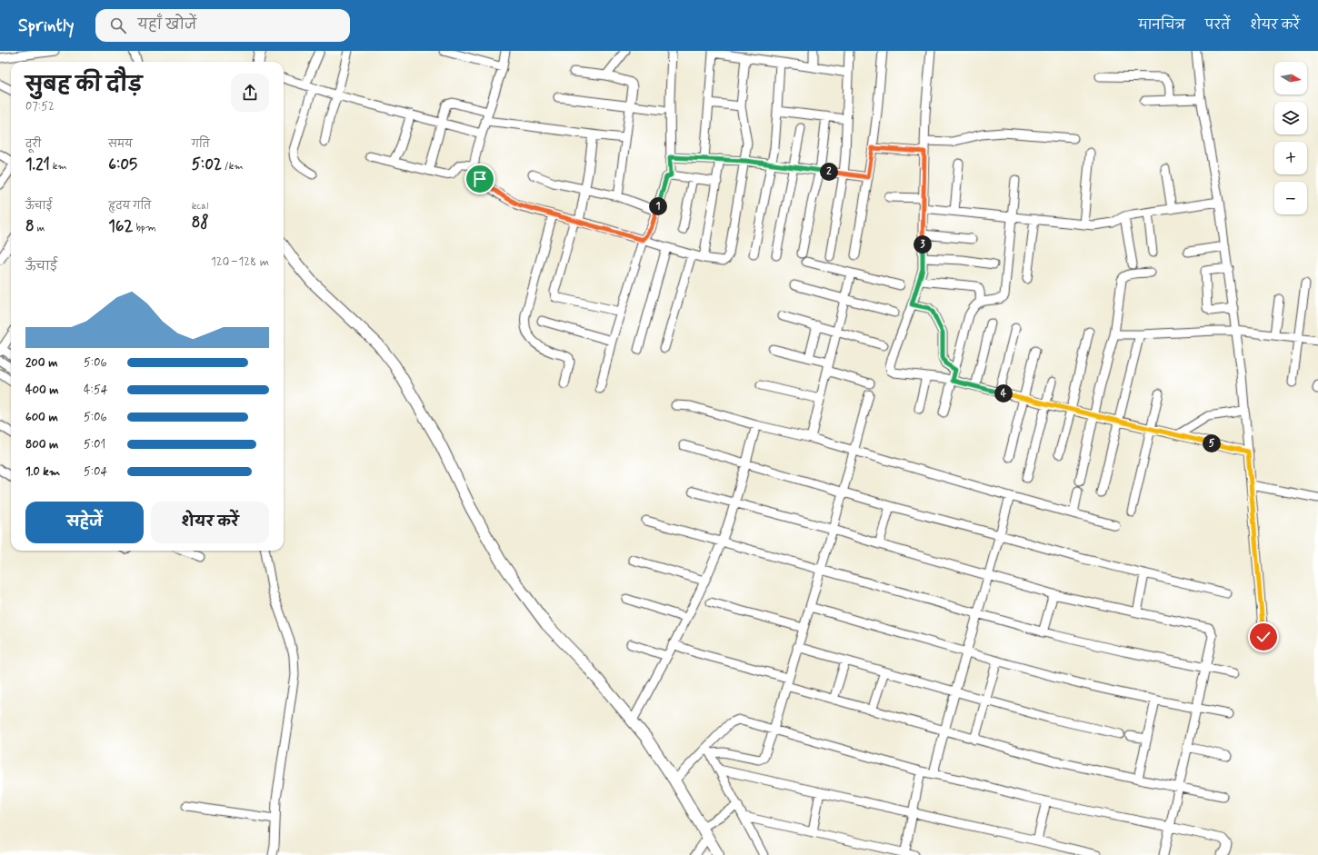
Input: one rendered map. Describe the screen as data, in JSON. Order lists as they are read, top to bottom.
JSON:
{
  "north": "right",
  "page": {
    "header": "Sprintly",
    "search": "यहाँ खोजें",
    "nav": ["मानचित्र", "परतें", "शेयर करें"],
    "map_buttons": ["+", "−"],
    "heading": ["सुबह की दौड़", "07:52"],
    "stats": [
      ["दूरी", "1.21 km"],
      ["समय", "6:05"],
      ["गति", "5:02 /km"],
      ["ऊँचाई", "8 m"],
      ["हृदय गति", "162 bpm"],
      ["kcal", "88"]
    ],
    "pins": [
      "2",
      "1",
      "3",
      "4",
      "5"
    ],
    "chart": ["ऊँचाई", "120–128 m"],
    "list": [
      {
        "name": "200 m",
        "note": "5:06"
      },
      {
        "name": "400 m",
        "note": "4:54"
      },
      {
        "name": "600 m",
        "note": "5:06"
      },
      {
        "name": "800 m",
        "note": "5:01"
      },
      {
        "name": "1.0 km",
        "note": "5:04"
      }
    ],
    "buttons": ["सहेजें", "शेयर करें"]
  }
}
